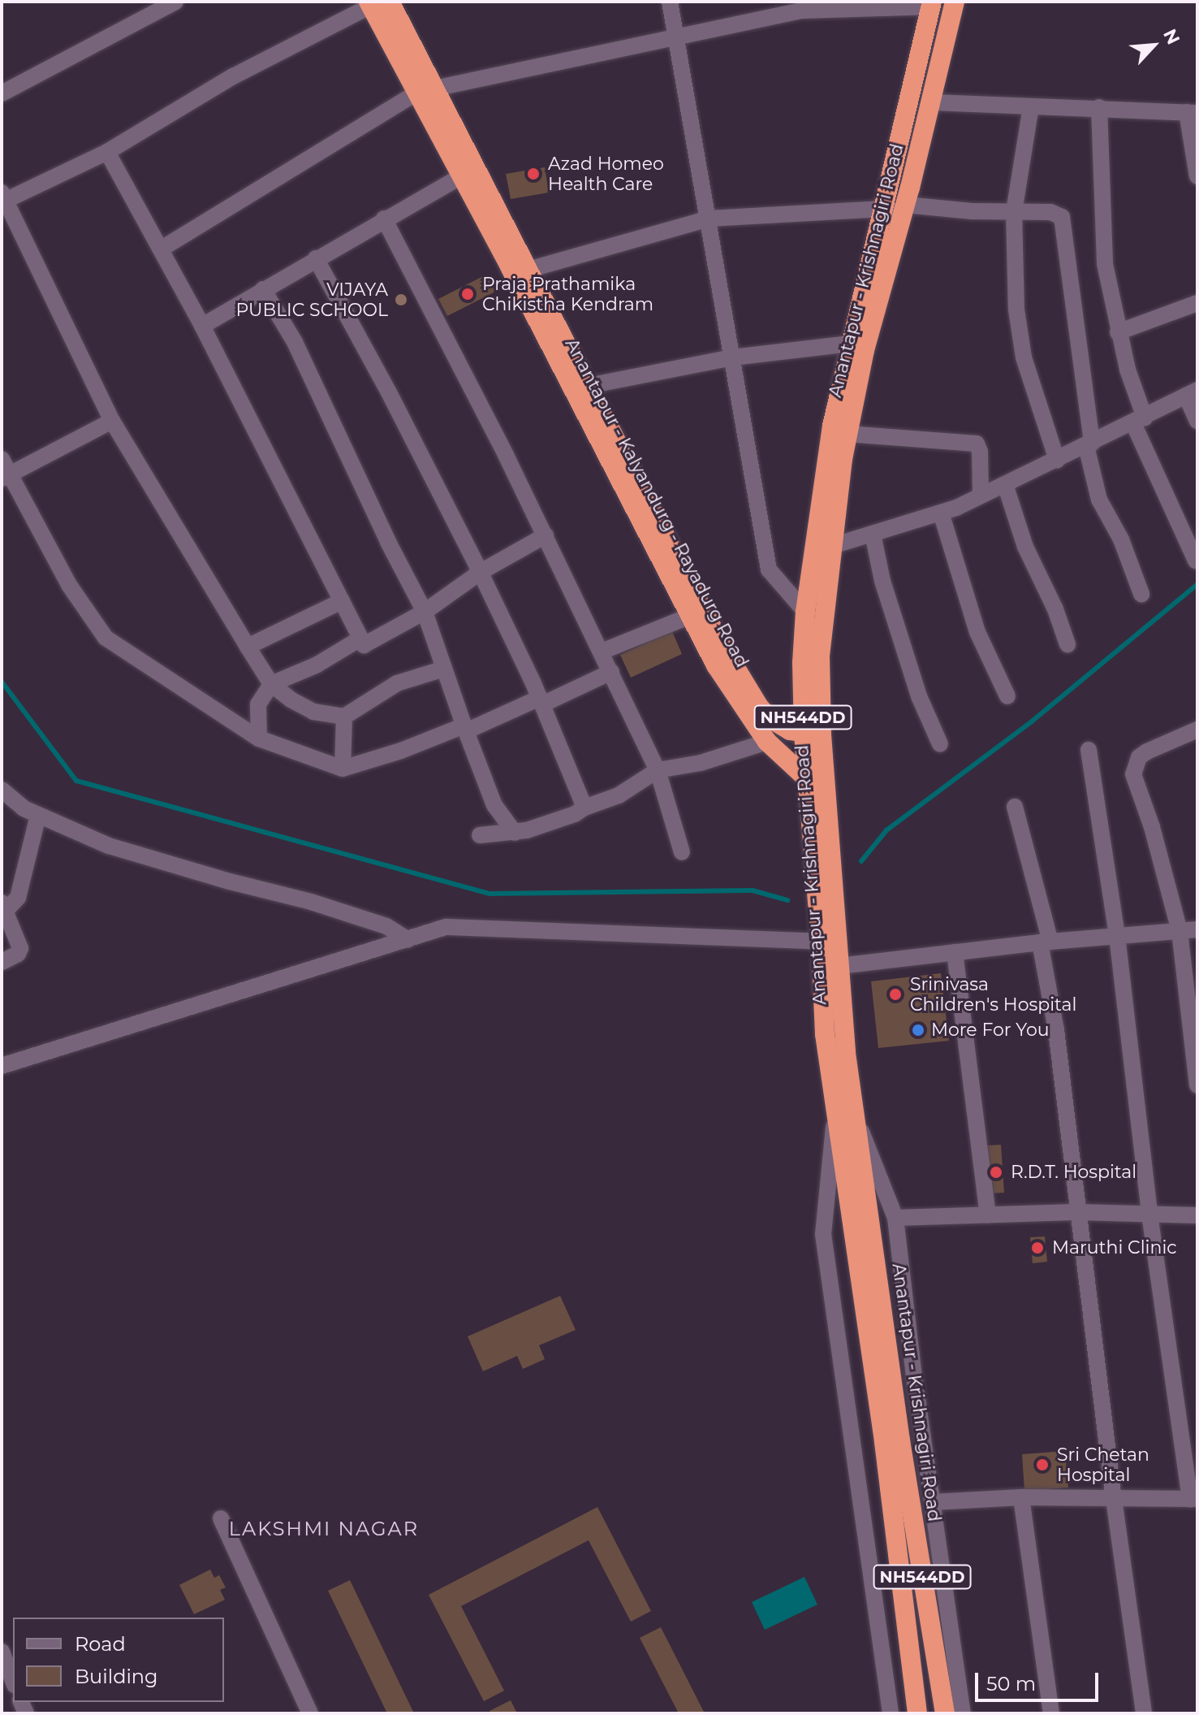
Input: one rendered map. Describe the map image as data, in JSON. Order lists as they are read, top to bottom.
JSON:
{
  "streets": {
    "highway": ["Anantapur - Krishnagiri Road", "Anantapur - Kalyandurg - Rayadurg Road", "NH544DD"]
  },
  "crossings": [
    ["Anantapur - Krishnagiri Road", "Anantapur - Kalyandurg - Rayadurg Road"],
    ["Anantapur - Krishnagiri Road", "NH544DD"]
  ],
  "districts": ["LAKSHMI NAGAR"],
  "places": [
    "Azad Homeo Health Care",
    "Praja Prathamika Chikistha Kendram",
    "VIJAYA PUBLIC SCHOOL",
    "Srinivasa Children's Hospital",
    "More For You",
    "R.D.T. Hospital",
    "Maruthi Clinic",
    "Sri Chetan Hospital"
  ],
  "legend": ["Road", "Building"],
  "scale_bar": "50 m",
  "north": "top right"
}
